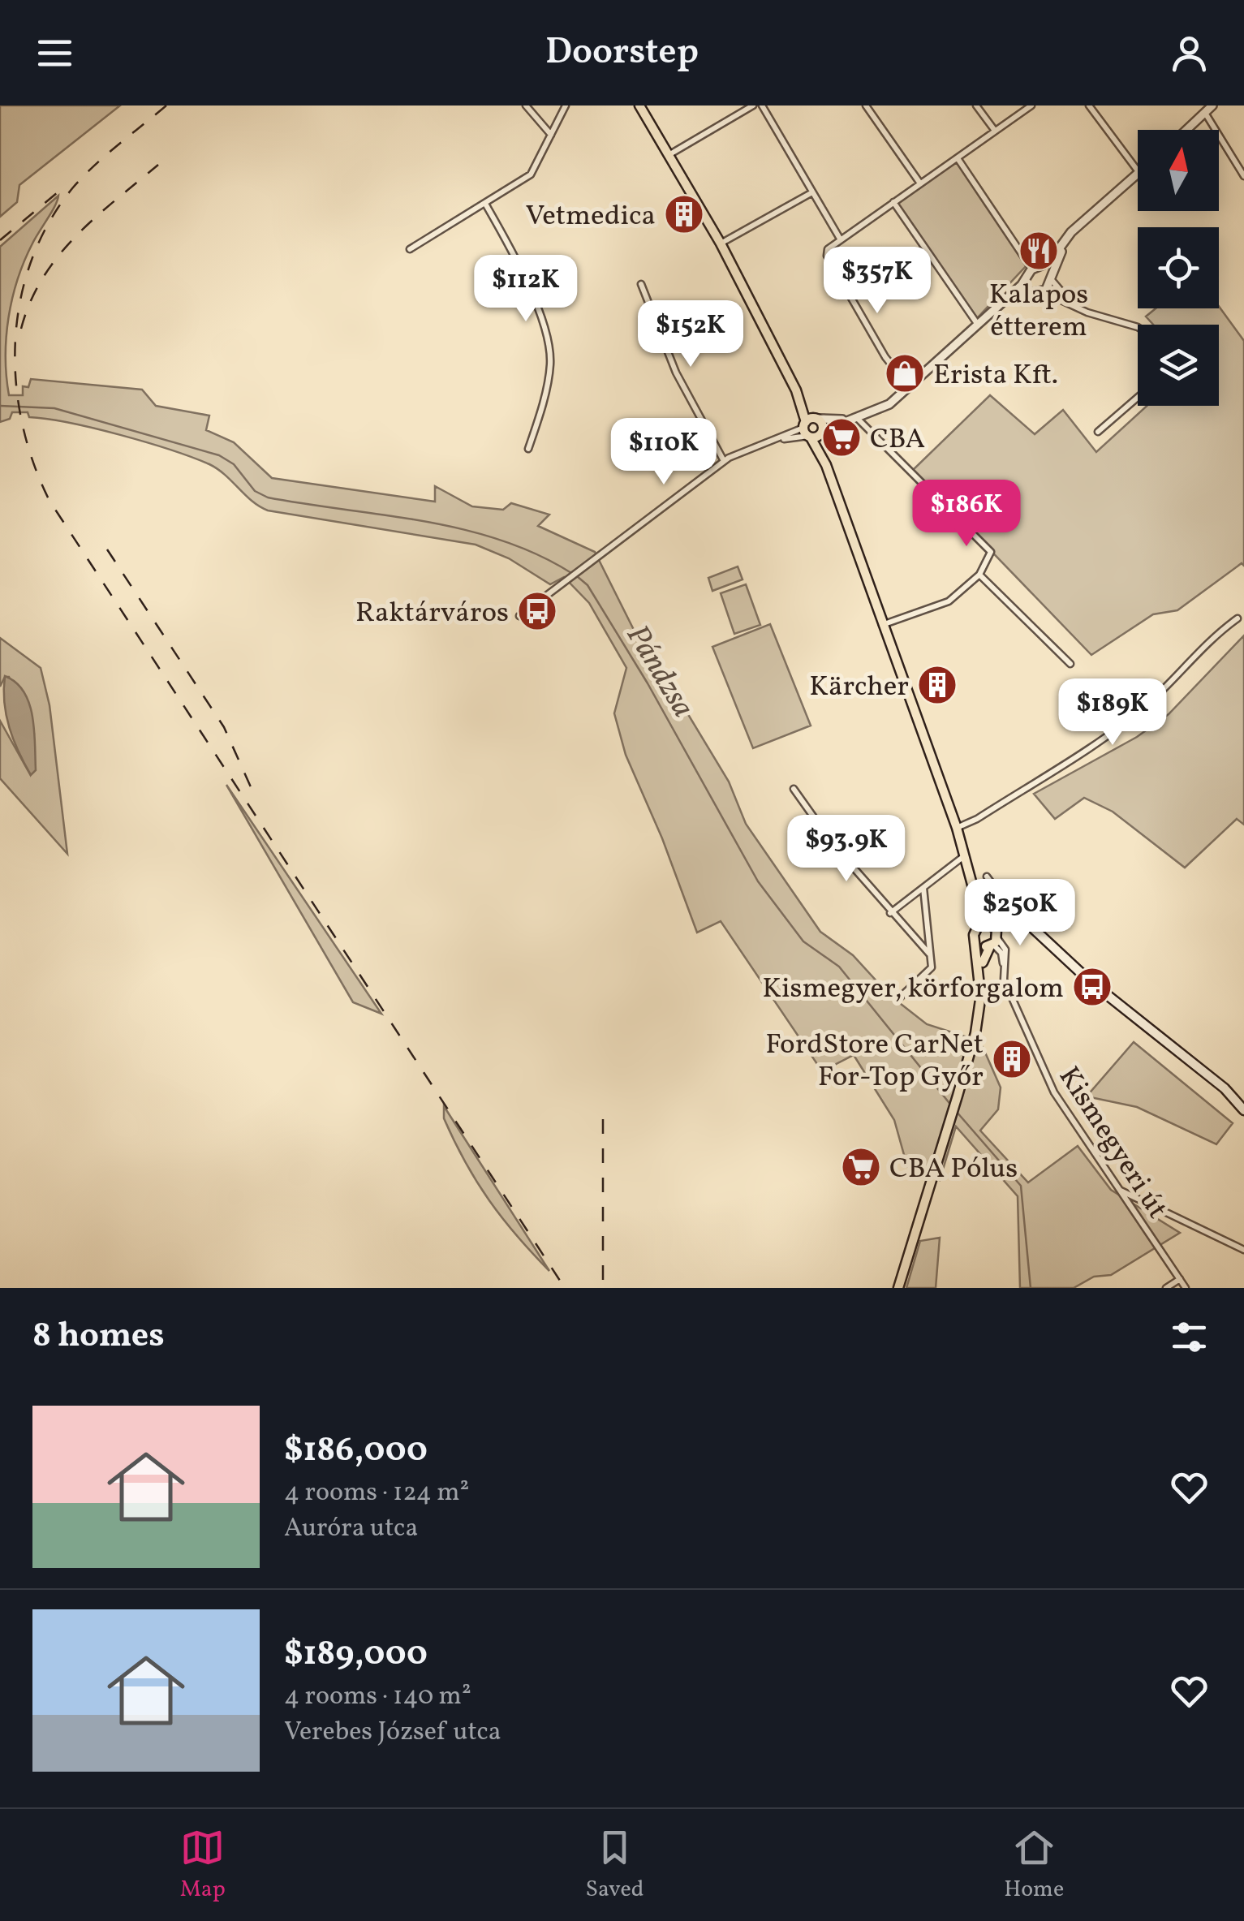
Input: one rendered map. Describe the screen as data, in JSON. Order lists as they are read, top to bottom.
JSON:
{
  "streets": {
    "street": ["Kismegyeri út"]
  },
  "water": ["Pándzsa"],
  "places": {
    "building": ["Vetmedica", "Kärcher", "FordStore CarNet For-Top Győr"],
    "restaurant": ["Kalapos étterem"],
    "shop": ["Erista Kft."],
    "supermarket": ["CBA", "CBA Pólus"],
    "bus stop": ["Raktárváros", "Kismegyer, körforgalom"]
  },
  "north": "top",
  "page": {
    "header": "Doorstep",
    "price": [
      "$357K",
      "$112K",
      "$152K",
      "$110K",
      "$186K",
      "$189K",
      "$93.9K",
      "$250K"
    ],
    "heading": "8 homes",
    "list": [
      {
        "name": "$186,000",
        "note": "4 rooms · 124 m² · Auróra utca"
      },
      {
        "name": "$189,000",
        "note": "4 rooms · 140 m² · Verebes József utca"
      }
    ],
    "tabs": ["Map", "Saved", "Home"]
  }
}
